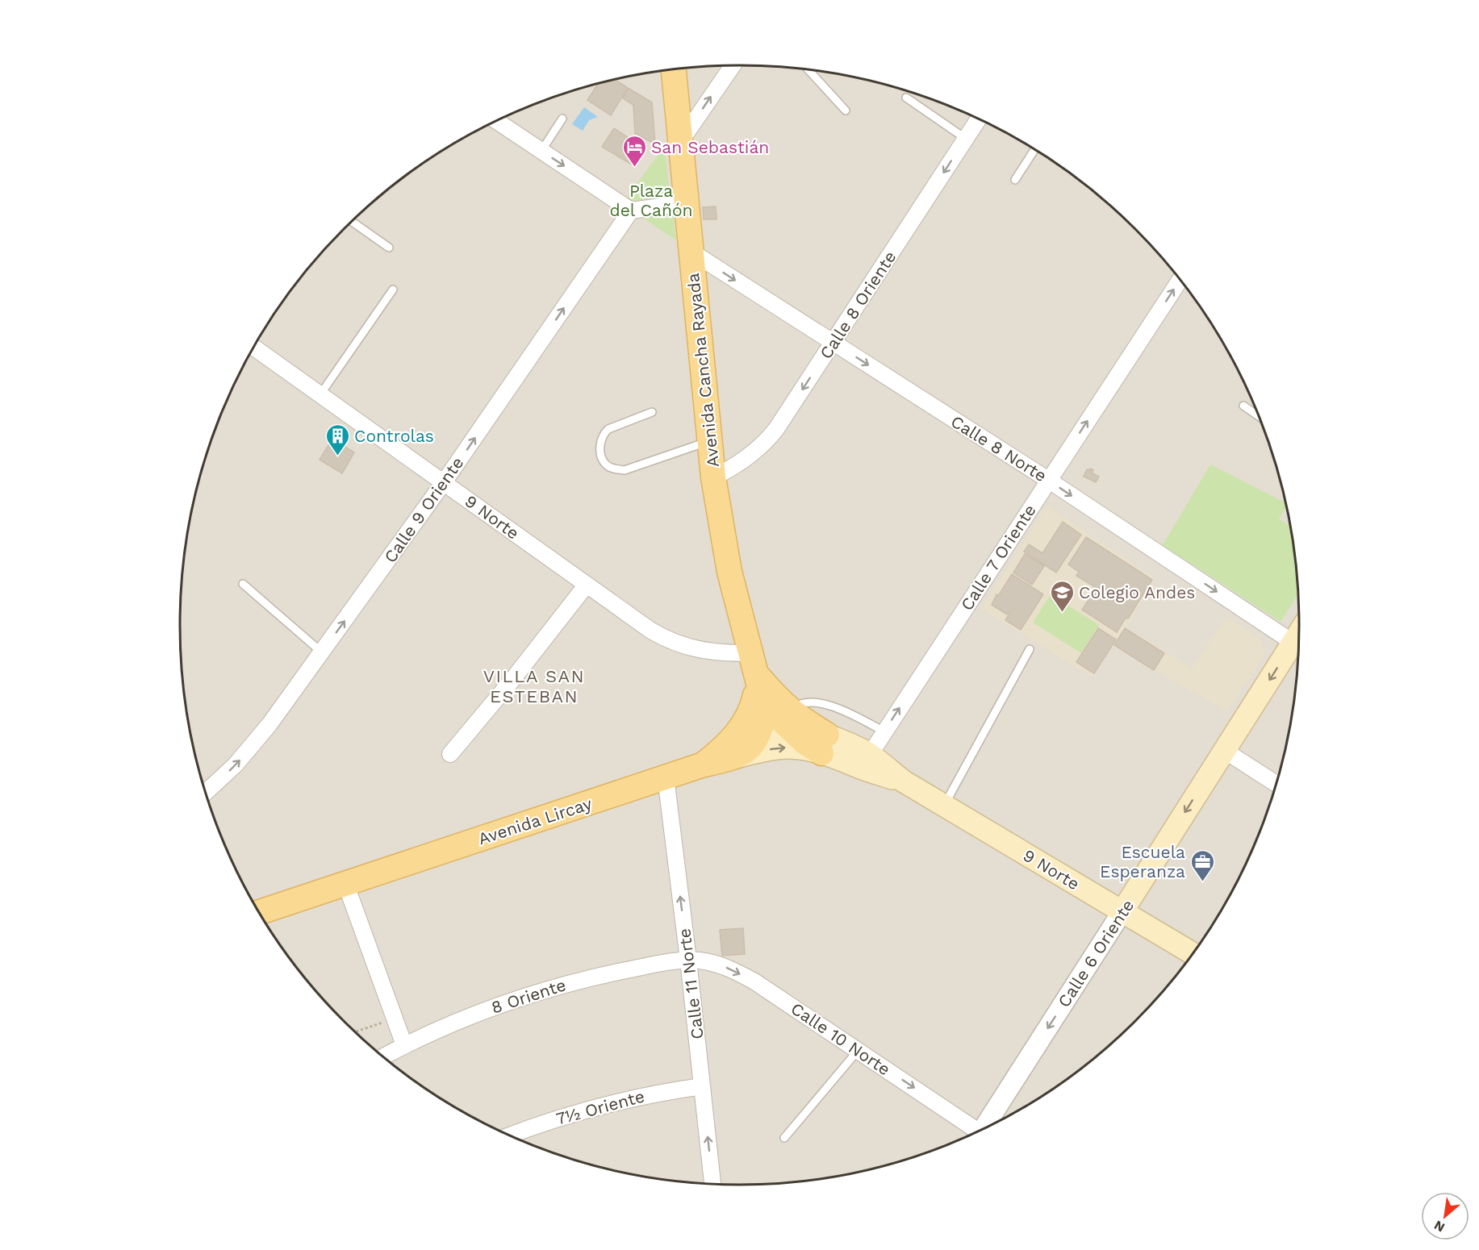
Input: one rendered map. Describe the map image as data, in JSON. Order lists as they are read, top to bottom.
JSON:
{
  "streets": {
    "main road": [
      "Avenida Cancha Rayada",
      "9 Norte",
      "Avenida Lircay",
      "Calle 6 Oriente"
    ],
    "street": [
      "Calle 8 Oriente",
      "Calle 8 Norte",
      "Calle 9 Oriente",
      "Calle 7 Oriente",
      "Calle 11 Norte",
      "8 Oriente",
      "Calle 10 Norte",
      "7½ Oriente"
    ]
  },
  "crossings": [
    ["Calle 8 Oriente", "Avenida Cancha Rayada"],
    ["Calle 8 Oriente", "Calle 8 Norte"],
    ["Avenida Cancha Rayada", "Calle 8 Norte"],
    ["Avenida Cancha Rayada", "9 Norte"],
    ["Avenida Cancha Rayada", "Avenida Lircay"],
    ["Calle 8 Norte", "Calle 7 Oriente"],
    ["Calle 9 Oriente", "9 Norte"],
    ["9 Norte", "Calle 7 Oriente"],
    ["9 Norte", "Calle 6 Oriente"],
    ["Avenida Lircay", "Calle 11 Norte"],
    ["Calle 11 Norte", "8 Oriente"],
    ["Calle 11 Norte", "Calle 10 Norte"],
    ["Calle 11 Norte", "7½ Oriente"],
    ["8 Oriente", "Calle 10 Norte"]
  ],
  "one_way": [
    "Calle 8 Oriente",
    "Calle 8 Norte",
    "Calle 9 Oriente",
    "Calle 7 Oriente",
    "Calle 6 Oriente",
    "Calle 11 Norte",
    "Calle 10 Norte"
  ],
  "districts": ["VILLA SAN ESTEBAN"],
  "parks": ["Plaza del Cañón"],
  "places": {
    "hotel": ["San Sebastián"],
    "building": ["Controlas"],
    "school or university": ["Colegio Andes"],
    "office": ["Escuela Esperanza"]
  },
  "north": "bottom left"
}
